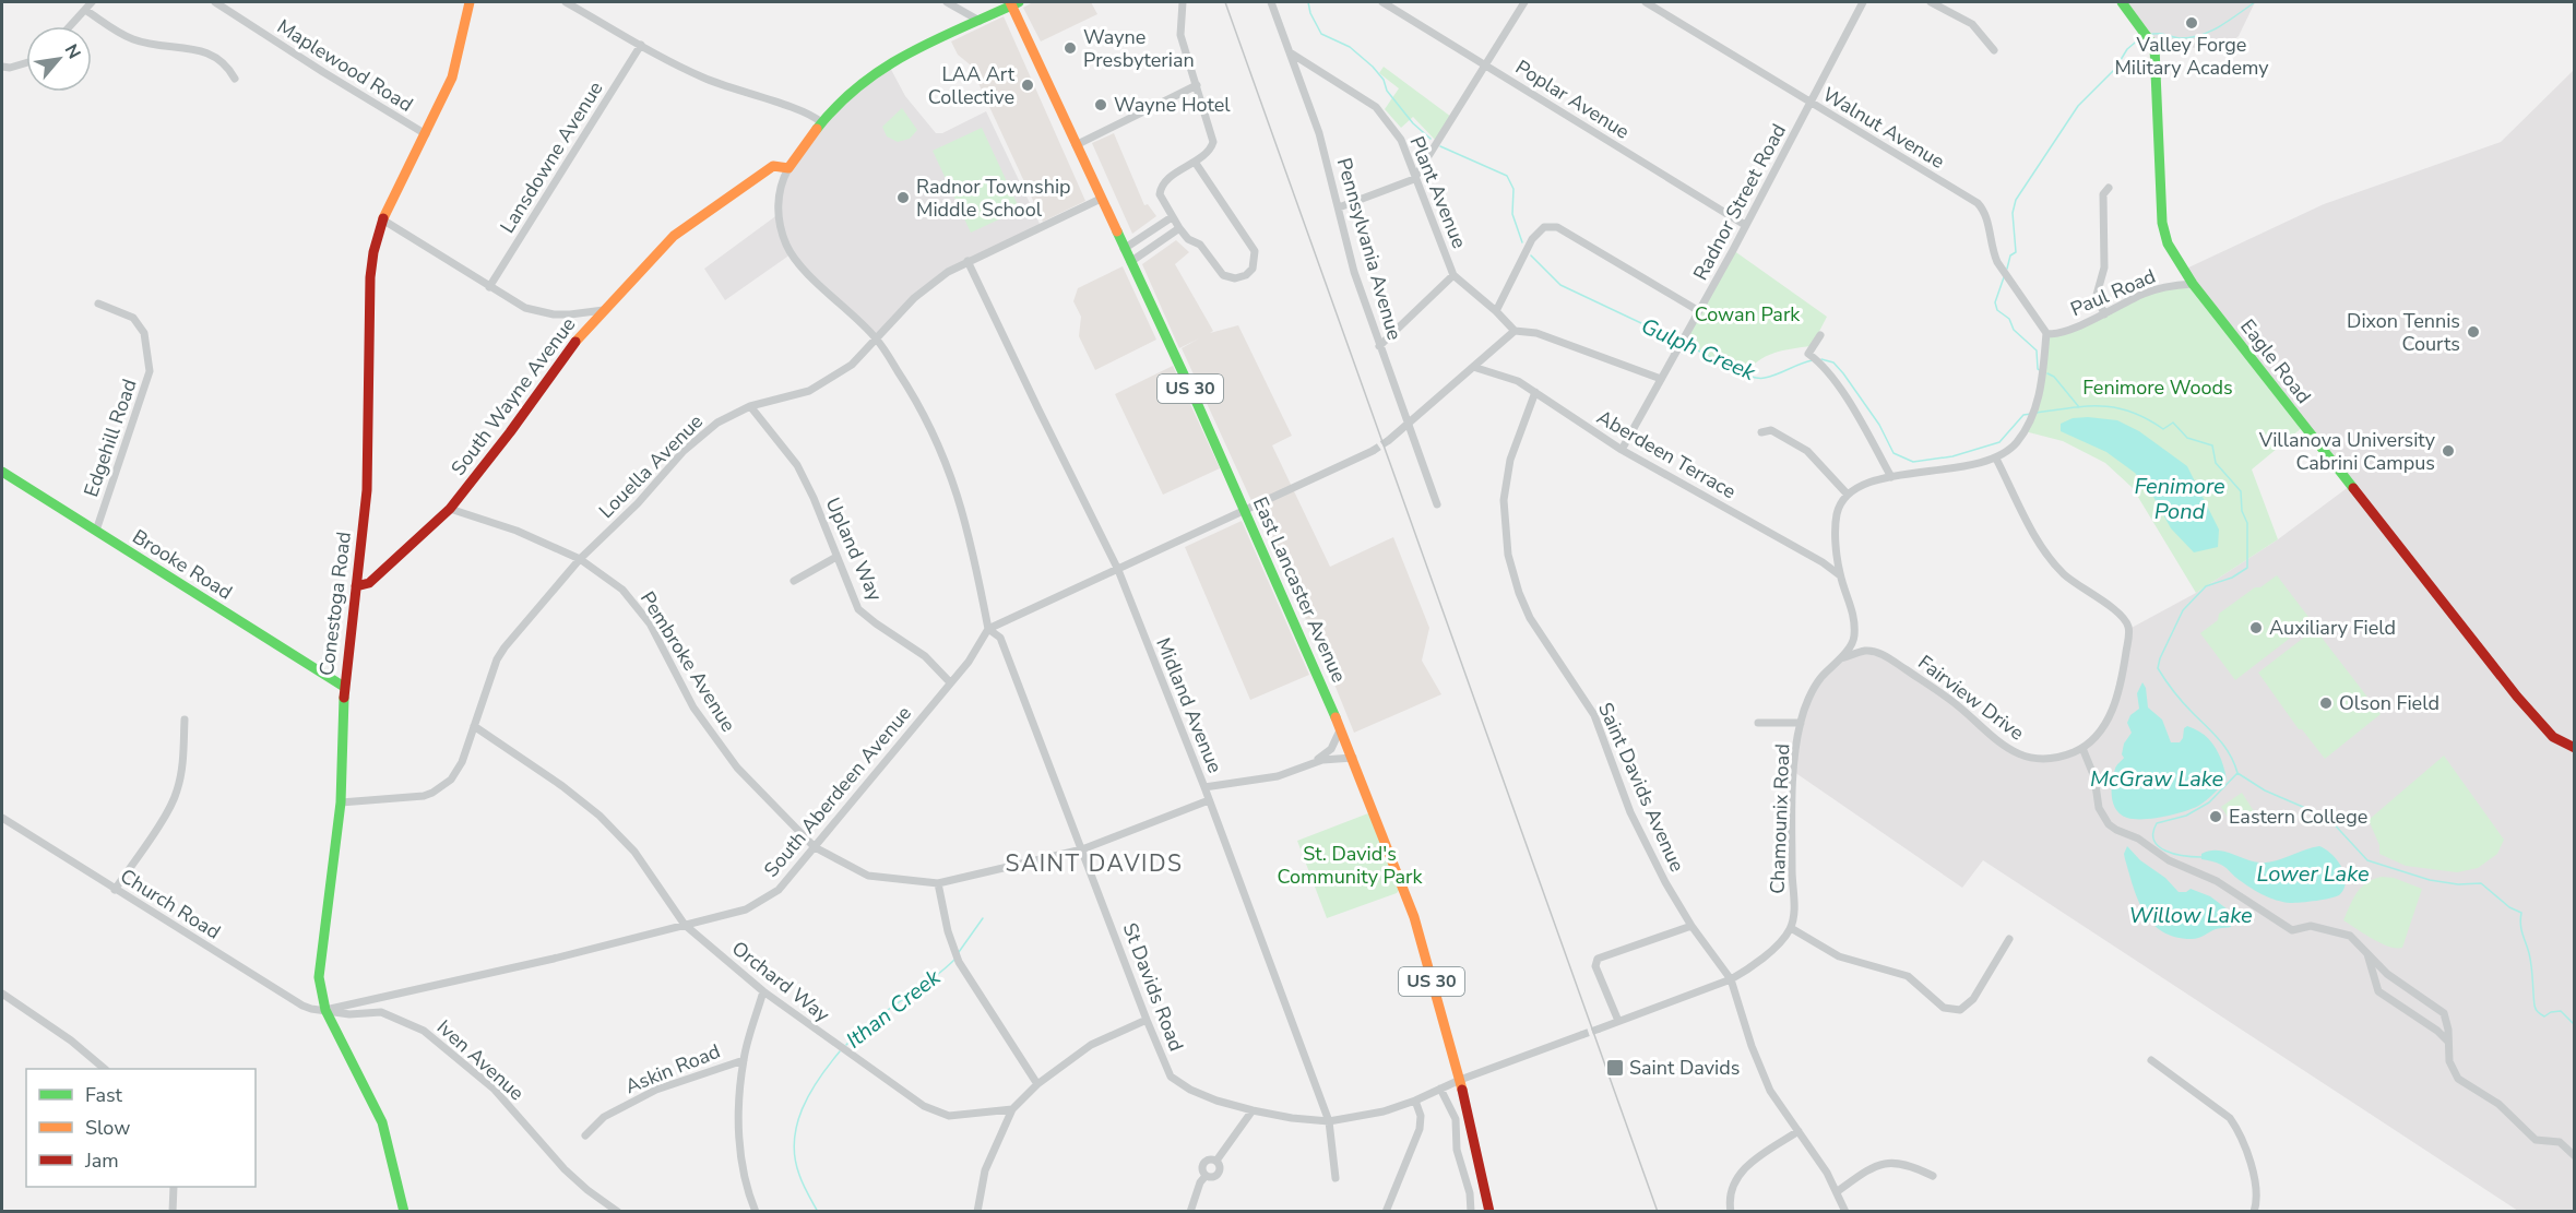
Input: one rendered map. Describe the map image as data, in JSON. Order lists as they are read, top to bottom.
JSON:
{
  "streets": {
    "main road": [
      "Eagle Road",
      "US 30",
      "South Wayne Avenue",
      "Brooke Road",
      "East Lancaster Avenue",
      "Conestoga Road"
    ],
    "street": [
      "Maplewood Road",
      "Poplar Avenue",
      "Walnut Avenue",
      "Lansdowne Avenue",
      "Plant Avenue",
      "Radnor Street Road",
      "Pennsylvania Avenue",
      "Paul Road",
      "Edgehill Road",
      "Aberdeen Terrace",
      "Louella Avenue",
      "Upland Way",
      "Pembroke Avenue",
      "Fairview Drive",
      "Midland Avenue",
      "Saint Davids Avenue",
      "South Aberdeen Avenue",
      "Chamounix Road",
      "Church Road",
      "Orchard Way",
      "St Davids Road",
      "Iven Avenue",
      "Askin Road"
    ]
  },
  "crossings": [
    ["Maplewood Road", "Conestoga Road"],
    ["Poplar Avenue", "Radnor Street Road"],
    ["Walnut Avenue", "Radnor Street Road"],
    ["Walnut Avenue", "Paul Road"],
    ["Plant Avenue", "Pennsylvania Avenue"],
    ["Radnor Street Road", "Aberdeen Terrace"],
    ["Paul Road", "Eagle Road"],
    ["South Wayne Avenue", "Conestoga Road"],
    ["South Wayne Avenue", "Pembroke Avenue"],
    ["Edgehill Road", "Brooke Road"],
    ["Aberdeen Terrace", "Saint Davids Avenue"],
    ["Louella Avenue", "Upland Way"],
    ["Louella Avenue", "East Lancaster Avenue"],
    ["Louella Avenue", "Conestoga Road"],
    ["Louella Avenue", "Pembroke Avenue"],
    ["Louella Avenue", "Midland Avenue"],
    ["Louella Avenue", "Orchard Way"],
    ["Upland Way", "South Aberdeen Avenue"],
    ["Brooke Road", "Conestoga Road"],
    ["East Lancaster Avenue", "St Davids Road"],
    ["Conestoga Road", "South Aberdeen Avenue"],
    ["Conestoga Road", "Church Road"],
    ["Conestoga Road", "Iven Avenue"],
    ["Pembroke Avenue", "Midland Avenue"],
    ["Pembroke Avenue", "South Aberdeen Avenue"],
    ["Pembroke Avenue", "St Davids Road"],
    ["Fairview Drive", "Chamounix Road"],
    ["Midland Avenue", "St Davids Road"],
    ["South Aberdeen Avenue", "Church Road"],
    ["South Aberdeen Avenue", "Orchard Way"],
    ["South Aberdeen Avenue", "St Davids Road"],
    ["South Aberdeen Avenue", "Iven Avenue"],
    ["Church Road", "Iven Avenue"]
  ],
  "districts": ["SAINT DAVIDS"],
  "water": [
    "Gulph Creek",
    "Fenimore Pond",
    "McGraw Lake",
    "Lower Lake",
    "Willow Lake",
    "Ithan Creek"
  ],
  "parks": ["Cowan Park", "Fenimore Woods", "St. David's Community Park"],
  "places": {
    "other": [
      "Valley Forge Military Academy",
      "Wayne Presbyterian",
      "LAA Art Collective",
      "Wayne Hotel",
      "Radnor Township Middle School",
      "Dixon Tennis Courts",
      "Villanova University Cabrini Campus",
      "Auxiliary Field",
      "Olson Field",
      "Eastern College"
    ],
    "transit": ["Saint Davids"]
  },
  "legend": ["Fast", "Slow", "Jam"],
  "north": "top right"
}
